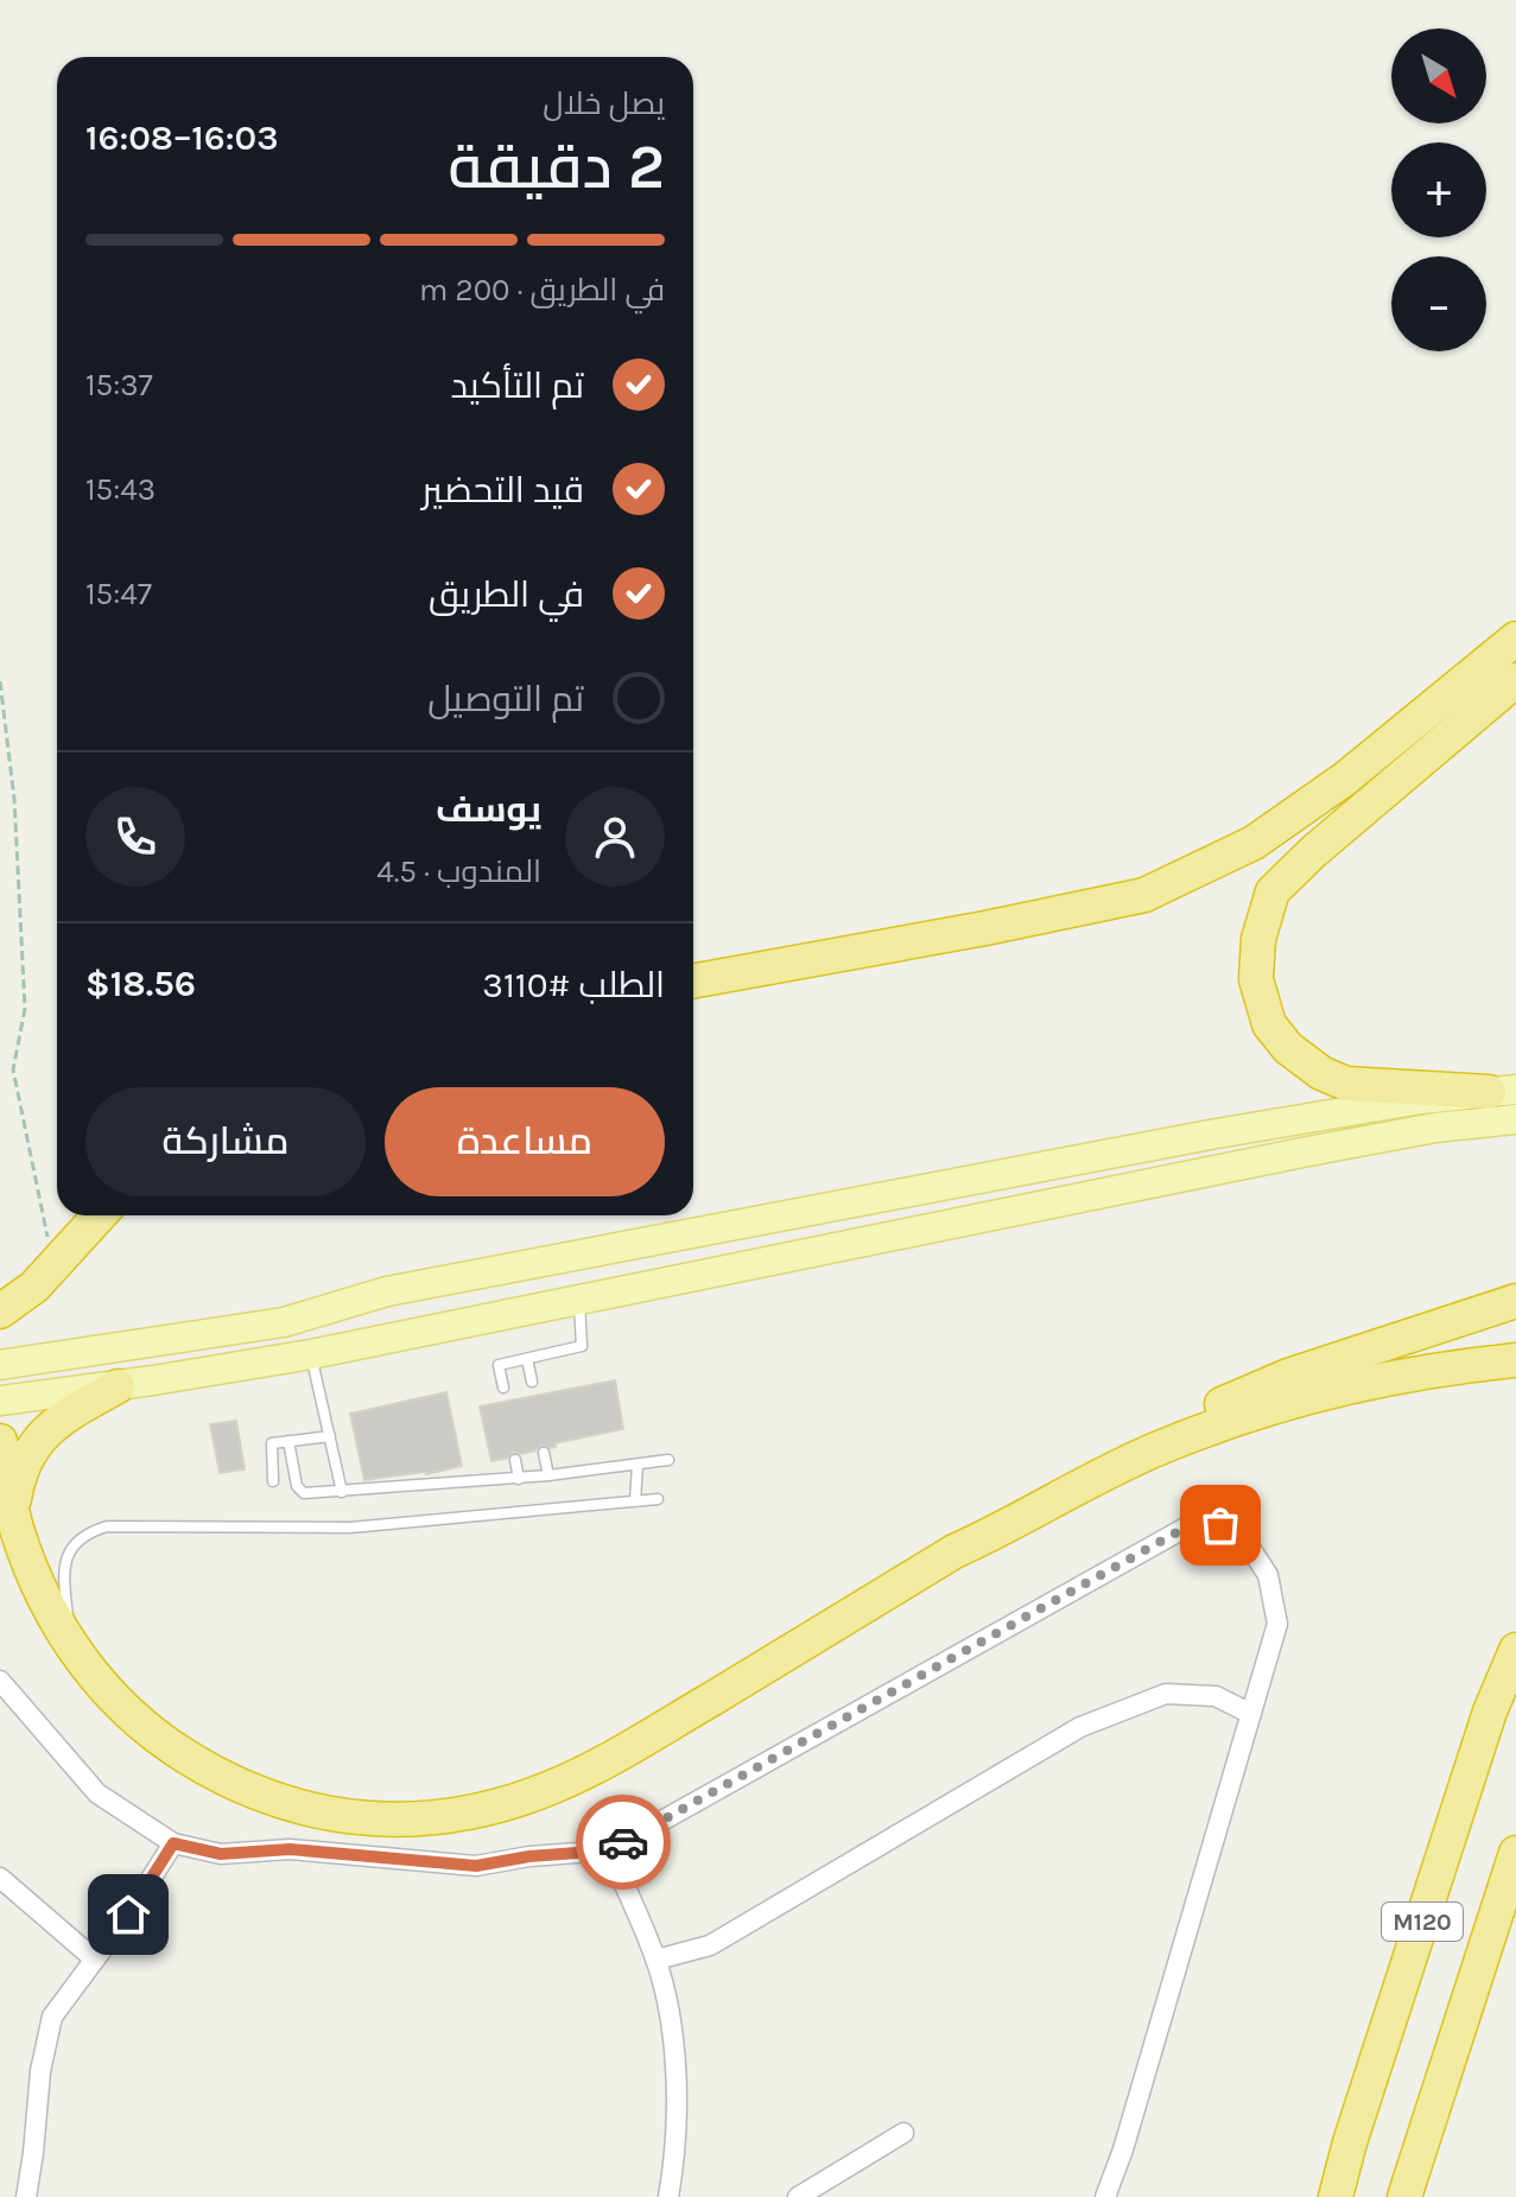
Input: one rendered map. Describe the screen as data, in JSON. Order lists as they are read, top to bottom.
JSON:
{
  "streets": {
    "highway": ["M120"]
  },
  "north": "bottom right",
  "page": {
    "map_buttons": ["+", "−"],
    "heading": ["2 دقيقة", "يصل خلال", "16:03–16:08"],
    "panel": [
      "يوسف",
      "المندوب · 4.5",
      "الطلب #3110",
      "$18.56"
    ],
    "bar": "في الطريق · 200 m",
    "list": [
      ["تم التأكيد", "15:37"],
      ["قيد التحضير", "15:43"],
      ["في الطريق", "15:47"],
      "تم التوصيل"
    ],
    "buttons": ["مساعدة", "مشاركة"]
  }
}
